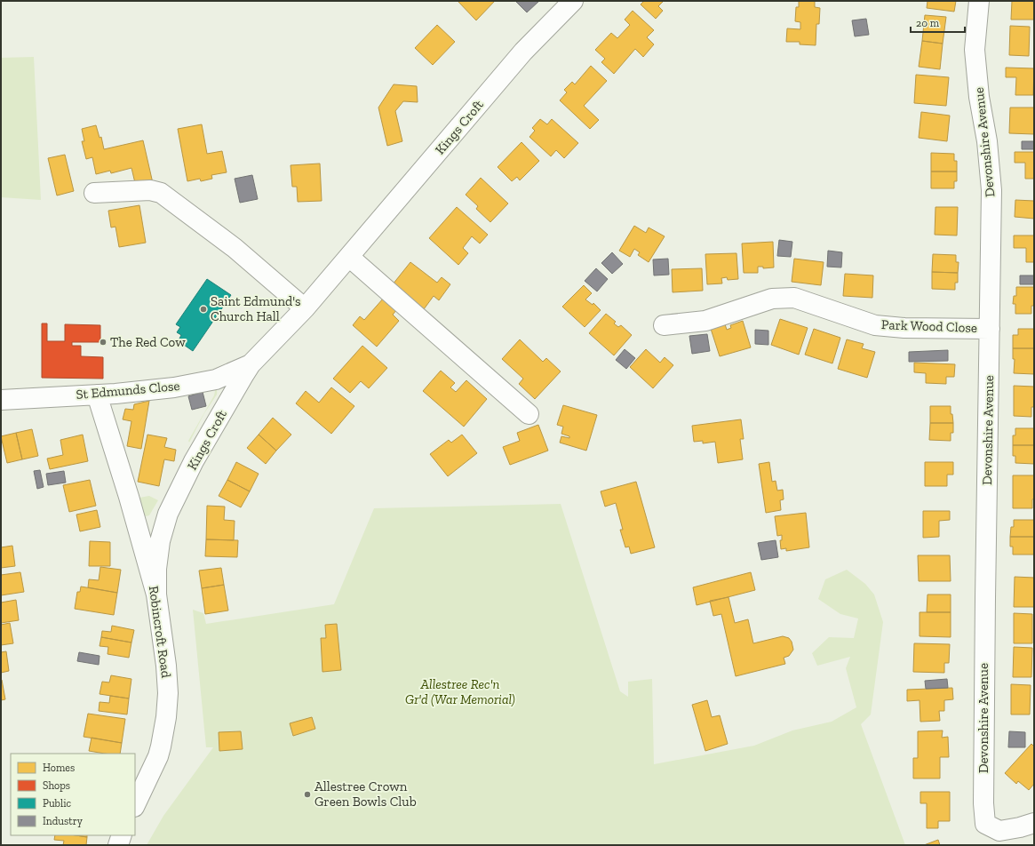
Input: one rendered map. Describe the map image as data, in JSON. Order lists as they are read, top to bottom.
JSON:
{
  "streets": {
    "street": [
      "Kings Croft",
      "Devonshire Avenue",
      "Park Wood Close",
      "St Edmunds Close",
      "Robincroft Road"
    ]
  },
  "crossings": [
    ["Kings Croft", "St Edmunds Close"],
    ["Kings Croft", "Robincroft Road"],
    ["Devonshire Avenue", "Park Wood Close"],
    ["St Edmunds Close", "Robincroft Road"]
  ],
  "parks": ["Allestree Rec'n Gr'd (War Memorial)"],
  "places": ["Saint Edmund's Church Hall", "The Red Cow", "Allestree Crown Green Bowls Club"],
  "legend": [
    "Homes",
    "Shops",
    "Public",
    "Industry"
  ],
  "scale_bar": "20 m"
}
